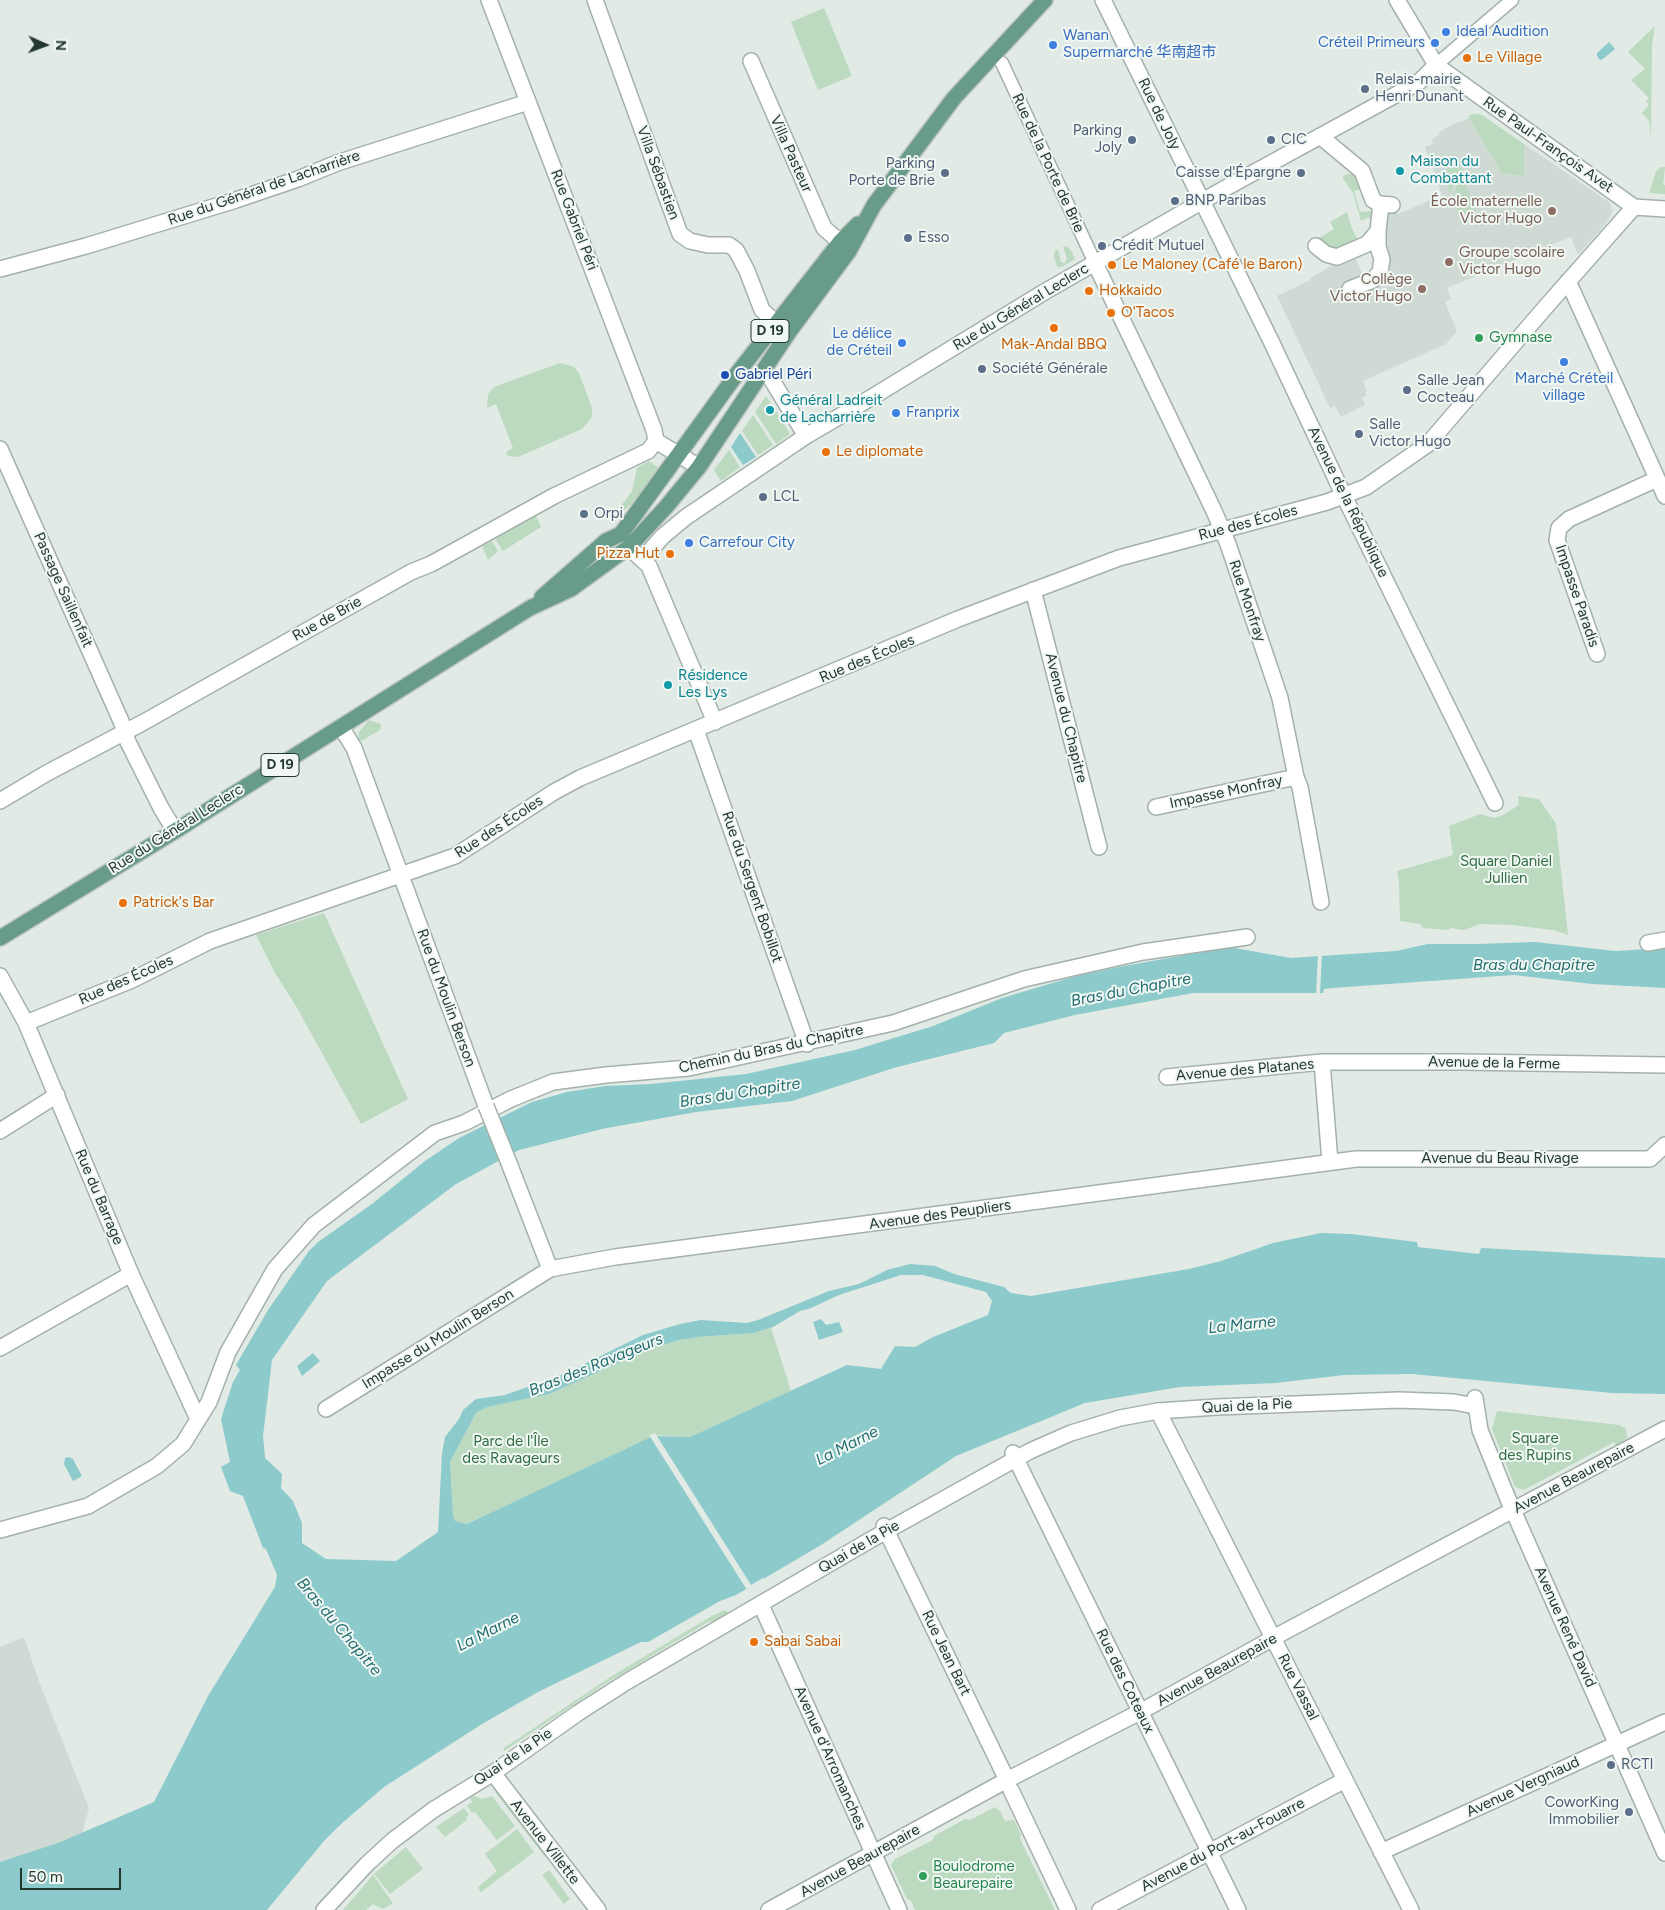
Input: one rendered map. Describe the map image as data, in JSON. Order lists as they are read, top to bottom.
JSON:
{
  "streets": {
    "main road": ["Rue du Général Leclerc", "D 19"],
    "street": [
      "Rue de Joly",
      "Rue Paul-François Avet",
      "Villa Pasteur",
      "Rue de la Porte de Brie",
      "Villa Sébastien",
      "Rue du Général de Lacharrière",
      "Rue Gabriel Péri",
      "Avenue de la République",
      "Rue des Écoles",
      "Passage Saillenfait",
      "Impasse Paradis",
      "Rue Monfray",
      "Rue de Brie",
      "Avenue du Chapitre",
      "Impasse Monfray",
      "Rue du Sergent Bobillot",
      "Rue du Moulin Berson",
      "Chemin du Bras du Chapitre",
      "Avenue de la Ferme",
      "Avenue des Platanes",
      "Avenue du Beau Rivage",
      "Rue du Barrage",
      "Avenue des Peupliers",
      "Impasse du Moulin Berson",
      "Quai de la Pie",
      "Avenue Beaurepaire",
      "Avenue René David",
      "Rue Jean Bart",
      "Rue des Coteaux",
      "Rue Vassal",
      "Avenue d'Arromanches",
      "Avenue Vergniaud",
      "Avenue Villette",
      "Avenue du Port-au-Fouarre"
    ]
  },
  "crossings": [
    ["Rue de Joly", "Rue du Général Leclerc"],
    ["Rue de Joly", "Avenue de la République"],
    ["Rue Paul-François Avet", "Rue du Général Leclerc"],
    ["Rue Paul-François Avet", "Rue des Écoles"],
    ["Villa Pasteur", "D 19"],
    ["Rue de la Porte de Brie", "Rue du Général Leclerc"],
    ["Rue de la Porte de Brie", "Rue Monfray"],
    ["Villa Sébastien", "D 19"],
    ["Rue du Général de Lacharrière", "Rue Gabriel Péri"],
    ["Rue Gabriel Péri", "Rue de Brie"],
    ["Rue du Général Leclerc", "D 19"],
    ["Rue du Général Leclerc", "Avenue de la République"],
    ["Rue du Général Leclerc", "Passage Saillenfait"],
    ["Rue du Général Leclerc", "Rue Monfray"],
    ["Rue du Général Leclerc", "Rue du Moulin Berson"],
    ["Avenue de la République", "Rue des Écoles"],
    ["Rue des Écoles", "Rue Monfray"],
    ["Rue des Écoles", "Avenue du Chapitre"],
    ["Rue des Écoles", "Rue du Sergent Bobillot"],
    ["Rue des Écoles", "Rue du Moulin Berson"],
    ["Rue des Écoles", "Rue du Barrage"],
    ["Passage Saillenfait", "Rue de Brie"],
    ["Rue Monfray", "Impasse Monfray"],
    ["Rue du Sergent Bobillot", "Chemin du Bras du Chapitre"],
    ["Rue du Moulin Berson", "Avenue des Peupliers"],
    ["Rue du Moulin Berson", "Impasse du Moulin Berson"],
    ["Chemin du Bras du Chapitre", "Rue du Barrage"],
    ["Avenue de la Ferme", "Avenue des Platanes"],
    ["Avenue du Beau Rivage", "Avenue des Peupliers"],
    ["Avenue des Peupliers", "Impasse du Moulin Berson"],
    ["Quai de la Pie", "Avenue René David"],
    ["Quai de la Pie", "Rue Jean Bart"],
    ["Quai de la Pie", "Rue des Coteaux"],
    ["Quai de la Pie", "Rue Vassal"],
    ["Quai de la Pie", "Avenue d'Arromanches"],
    ["Quai de la Pie", "Avenue Villette"],
    ["Avenue Beaurepaire", "Avenue René David"],
    ["Avenue Beaurepaire", "Rue Jean Bart"],
    ["Avenue Beaurepaire", "Rue des Coteaux"],
    ["Avenue Beaurepaire", "Rue Vassal"],
    ["Avenue Beaurepaire", "Avenue d'Arromanches"],
    ["Avenue René David", "Avenue Vergniaud"],
    ["Rue des Coteaux", "Avenue du Port-au-Fouarre"],
    ["Rue Vassal", "Avenue Vergniaud"],
    ["Rue Vassal", "Avenue du Port-au-Fouarre"]
  ],
  "water": ["Bras du Chapitre", "La Marne", "Bras des Ravageurs"],
  "parks": ["Square Daniel Jullien", "Square des Rupins", "Parc de l'Île des Ravageurs"],
  "places": [
    "Ideal Audition",
    "Créteil Primeurs",
    "Wanan Supermarché 华南超市",
    "Le Village",
    "Relais-mairie Henri Dunant",
    "Parking Joly",
    "CIC",
    "Maison du Combattant",
    "Parking Porte de Brie",
    "Caisse d'Épargne",
    "BNP Paribas",
    "École maternelle Victor Hugo",
    "Esso",
    "Crédit Mutuel",
    "Groupe scolaire Victor Hugo",
    "Le Maloney (Café le Baron)",
    "Collège Victor Hugo",
    "Hokkaido",
    "O'Tacos",
    "Mak-Andal BBQ",
    "Gymnase",
    "Le délice de Créteil",
    "Marché Créteil village",
    "Société Générale",
    "Gabriel Péri",
    "Salle Jean Cocteau",
    "Général Ladreit de Lacharrière",
    "Franprix",
    "Salle Victor Hugo",
    "Le diplomate",
    "LCL",
    "Orpi",
    "Carrefour City",
    "Pizza Hut",
    "Résidence Les Lys",
    "Patrick's Bar",
    "Sabai Sabai",
    "RCTI",
    "CoworKing Immobilier",
    "Boulodrome Beaurepaire"
  ],
  "scale_bar": "50 m",
  "north": "right"
}
